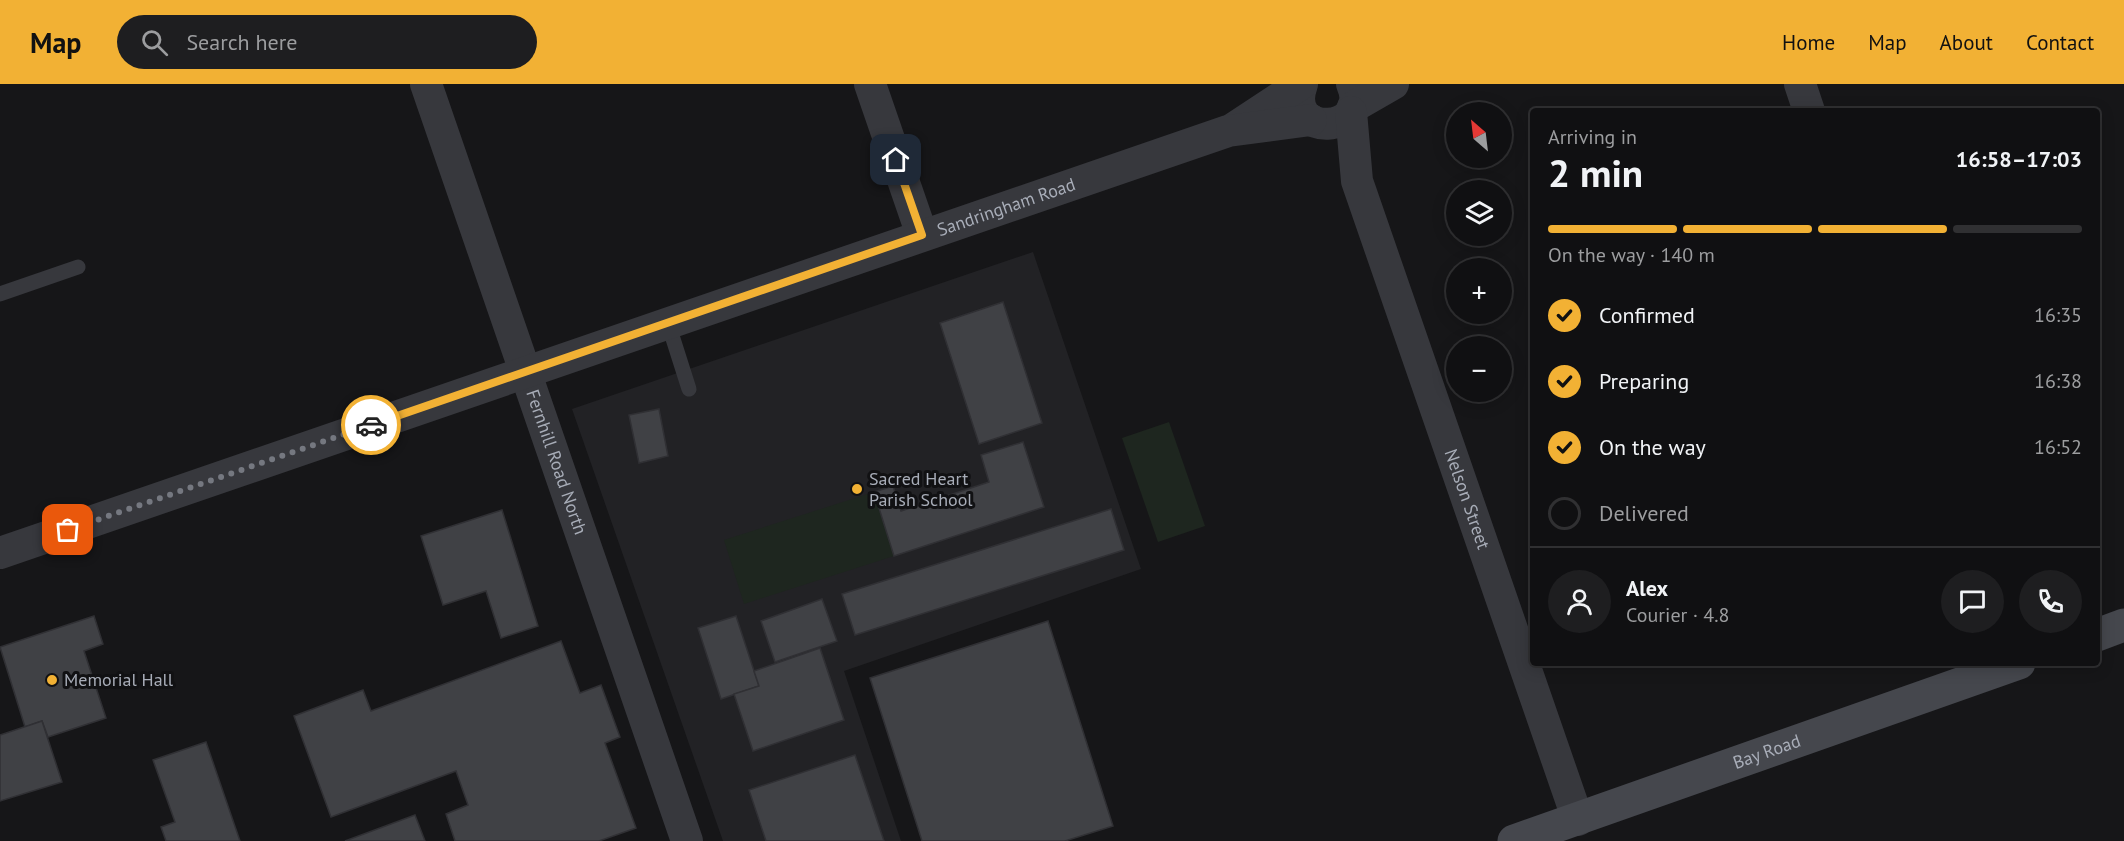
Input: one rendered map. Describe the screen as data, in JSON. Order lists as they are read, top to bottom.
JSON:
{
  "streets": {
    "main road": ["Bay Road"],
    "street": ["Sandringham Road", "Fernhill Road North", "Nelson Street"]
  },
  "crossings": [
    ["Sandringham Road", "Fernhill Road North"],
    ["Sandringham Road", "Nelson Street"],
    ["Nelson Street", "Bay Road"]
  ],
  "places": ["Sacred Heart Parish School", "Memorial Hall"],
  "north": "top left",
  "page": {
    "header": "Map",
    "search": "Search here",
    "nav": [
      "Home",
      "Map",
      "About",
      "Contact"
    ],
    "map_buttons": ["+", "−"],
    "heading": ["2 min", "Arriving in", "16:58–17:03"],
    "panel": ["Alex", "Courier · 4.8"],
    "bar": "On the way · 140 m",
    "list": [
      ["Confirmed", "16:35"],
      ["Preparing", "16:38"],
      ["On the way", "16:52"],
      "Delivered"
    ]
  }
}
